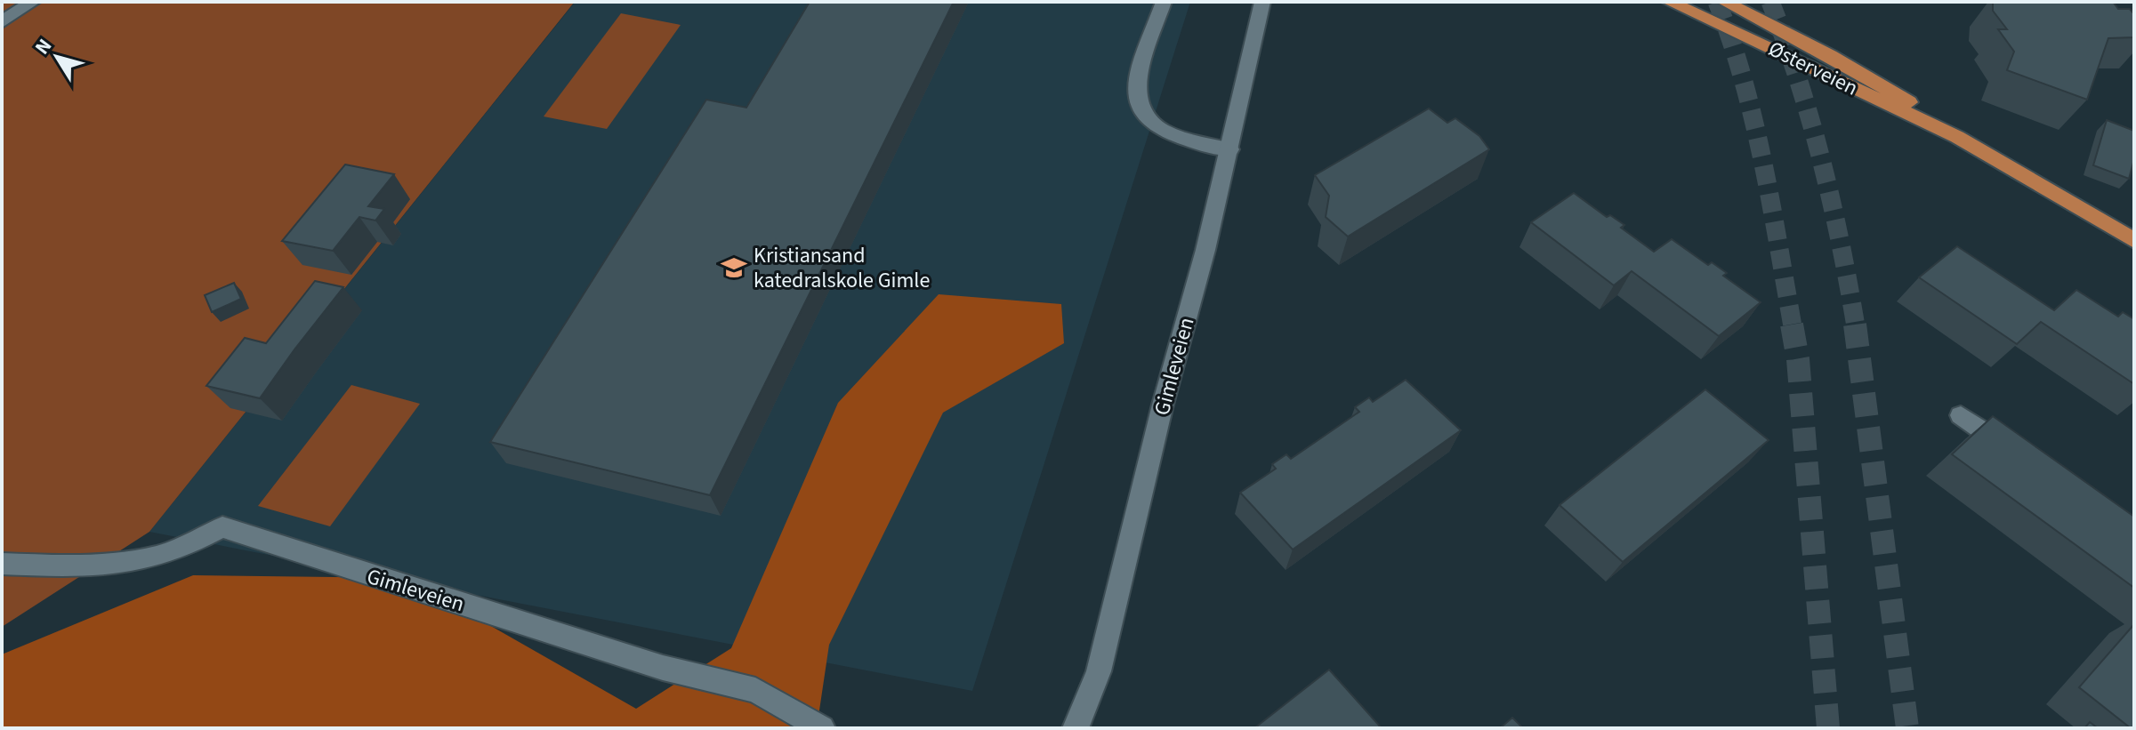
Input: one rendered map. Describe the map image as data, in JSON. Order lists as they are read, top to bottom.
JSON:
{
  "streets": {
    "main road": ["Østerveien"],
    "street": ["Gimleveien"]
  },
  "places": {
    "school or university": ["Kristiansand katedralskole Gimle"]
  },
  "north": "top left"
}
